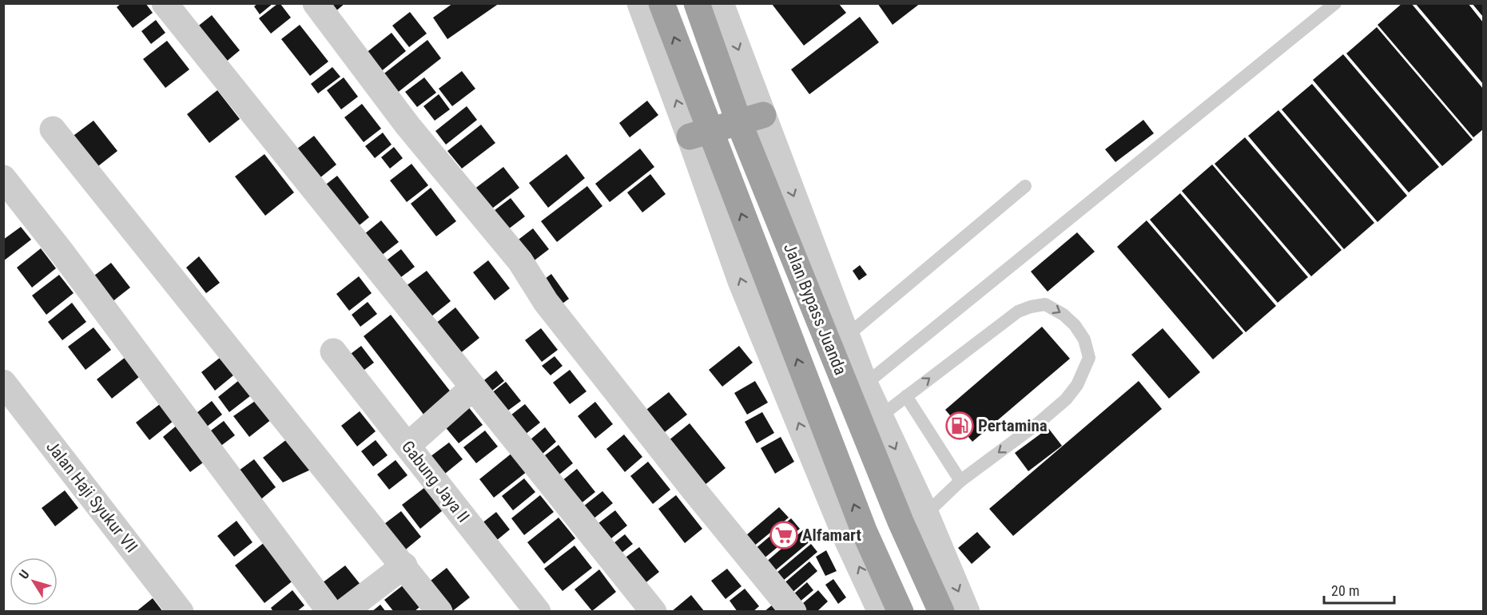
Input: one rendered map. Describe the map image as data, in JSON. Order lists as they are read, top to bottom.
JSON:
{
  "streets": {
    "highway": ["Jalan Bypass Juanda"],
    "street": ["Gabung Jaya II", "Jalan Haji Syukur VII"]
  },
  "places": {
    "fuel station": ["Pertamina"],
    "supermarket": ["Alfamart"]
  },
  "scale_bar": "20 m",
  "north": "top left"
}
